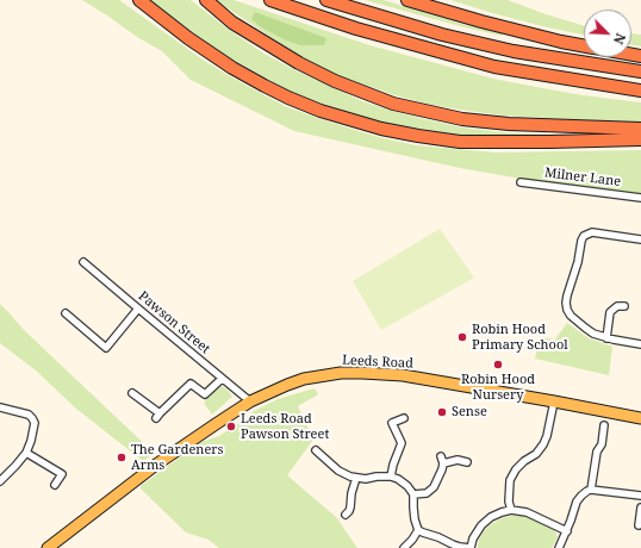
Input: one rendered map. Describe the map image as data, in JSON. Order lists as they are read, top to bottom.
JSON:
{
  "streets": {
    "main road": ["Leeds Road"],
    "street": ["Milner Lane", "Pawson Street"]
  },
  "crossings": [
    ["Pawson Street", "Leeds Road"]
  ],
  "places": [
    "Robin Hood Primary School",
    "Robin Hood Nursery",
    "Sense",
    "Leeds Road Pawson Street",
    "The Gardeners Arms"
  ],
  "north": "bottom right"
}
